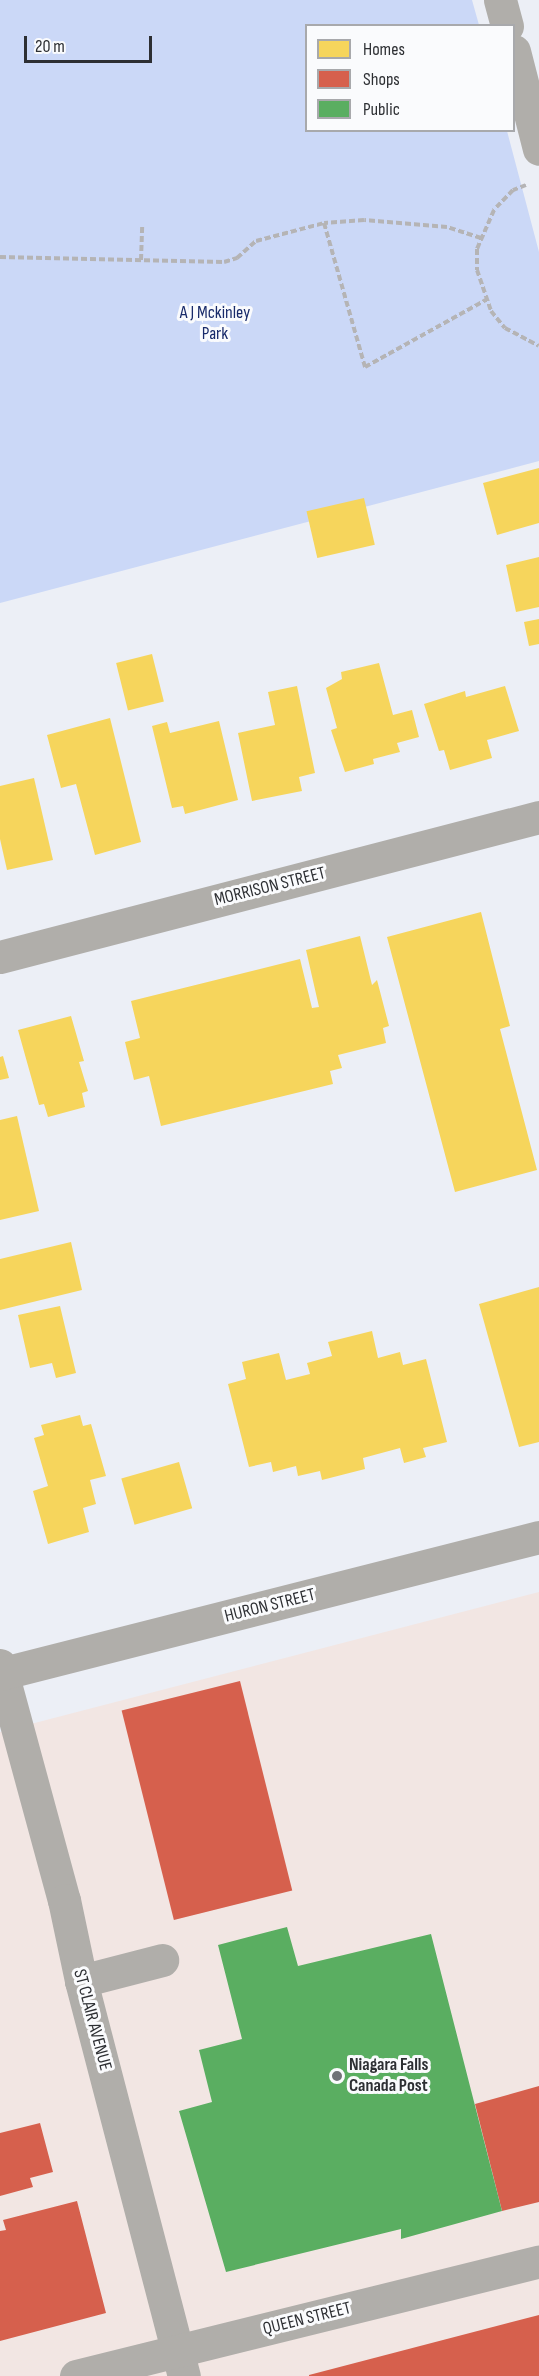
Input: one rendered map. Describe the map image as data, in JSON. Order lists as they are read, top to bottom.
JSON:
{
  "streets": {
    "street": [
      "MORRISON STREET",
      "HURON STREET",
      "ST CLAIR AVENUE",
      "QUEEN STREET"
    ]
  },
  "crossings": [
    ["HURON STREET", "ST CLAIR AVENUE"],
    ["ST CLAIR AVENUE", "QUEEN STREET"]
  ],
  "parks": ["A J Mckinley Park"],
  "places": ["Niagara Falls Canada Post"],
  "legend": ["Homes", "Shops", "Public"],
  "scale_bar": "20 m"
}
